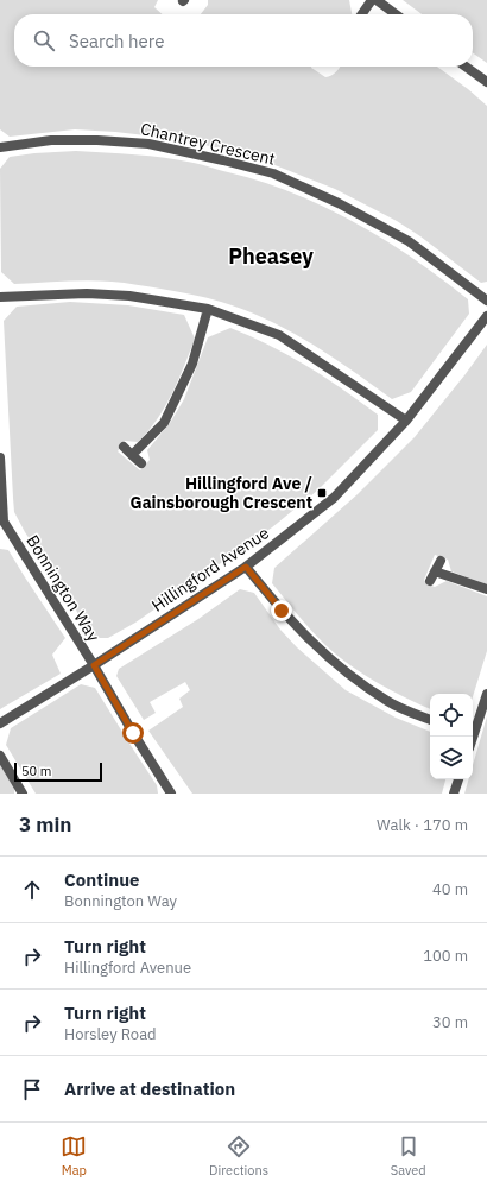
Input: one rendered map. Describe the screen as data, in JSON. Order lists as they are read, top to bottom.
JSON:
{
  "streets": {
    "street": ["Chantrey Crescent", "Hillingford Avenue", "Bonnington Way"]
  },
  "crossings": [
    ["Hillingford Avenue", "Bonnington Way"]
  ],
  "districts": ["Pheasey"],
  "places": {
    "transit": ["Hillingford Ave / Gainsborough Crescent"]
  },
  "scale_bar": "50 m",
  "page": {
    "search": "Search here",
    "scale": "50 m",
    "heading": ["3 min", "Walk · 170 m"],
    "list": [
      ["Continue", "Bonnington Way", "40 m"],
      ["Turn right", "Hillingford Avenue", "100 m"],
      ["Turn right", "Horsley Road", "30 m"],
      "Arrive at destination"
    ],
    "nav": ["Map", "Directions", "Saved"]
  }
}
